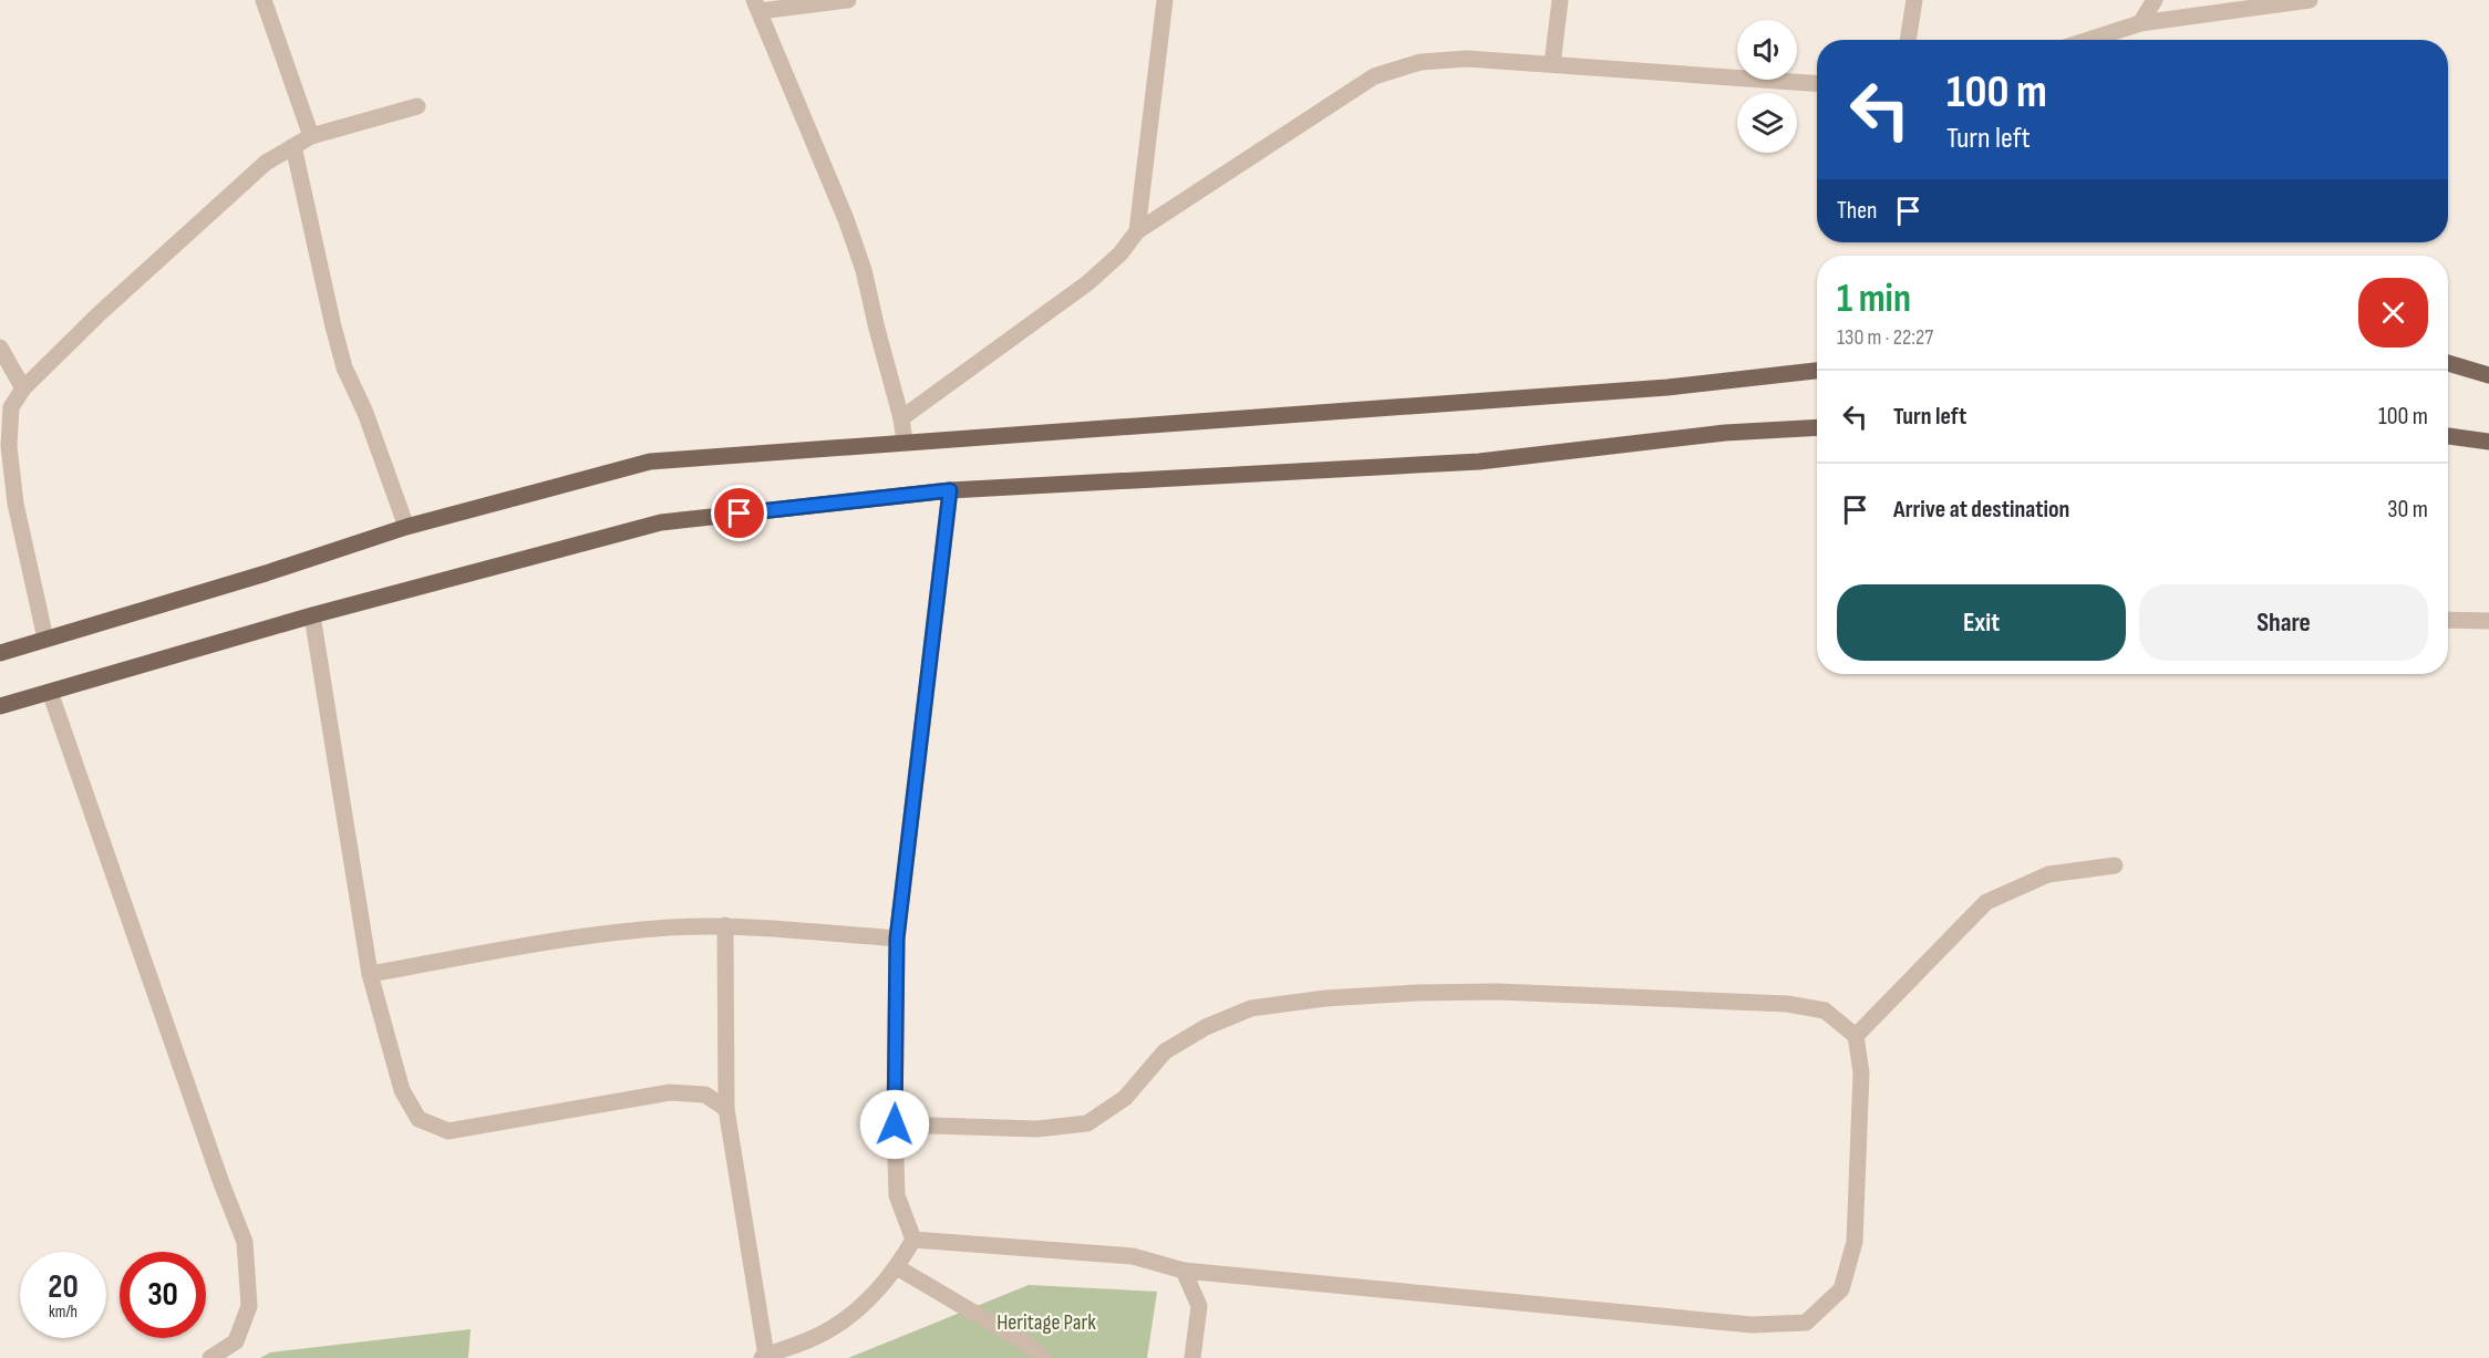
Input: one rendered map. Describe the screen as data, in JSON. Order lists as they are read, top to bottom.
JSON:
{
  "parks": ["Heritage Park"],
  "page": {
    "turn": ["100 m", "Turn left"],
    "then": "Then",
    "heading": ["1 min", "130 m · 22:27"],
    "list": [
      {
        "name": "Turn left",
        "value": "100 m"
      },
      {
        "name": "Arrive at destination",
        "value": "30 m"
      }
    ],
    "buttons": ["Exit", "Share"],
    "speed": "20 km/h",
    "limit": "30"
  }
}
